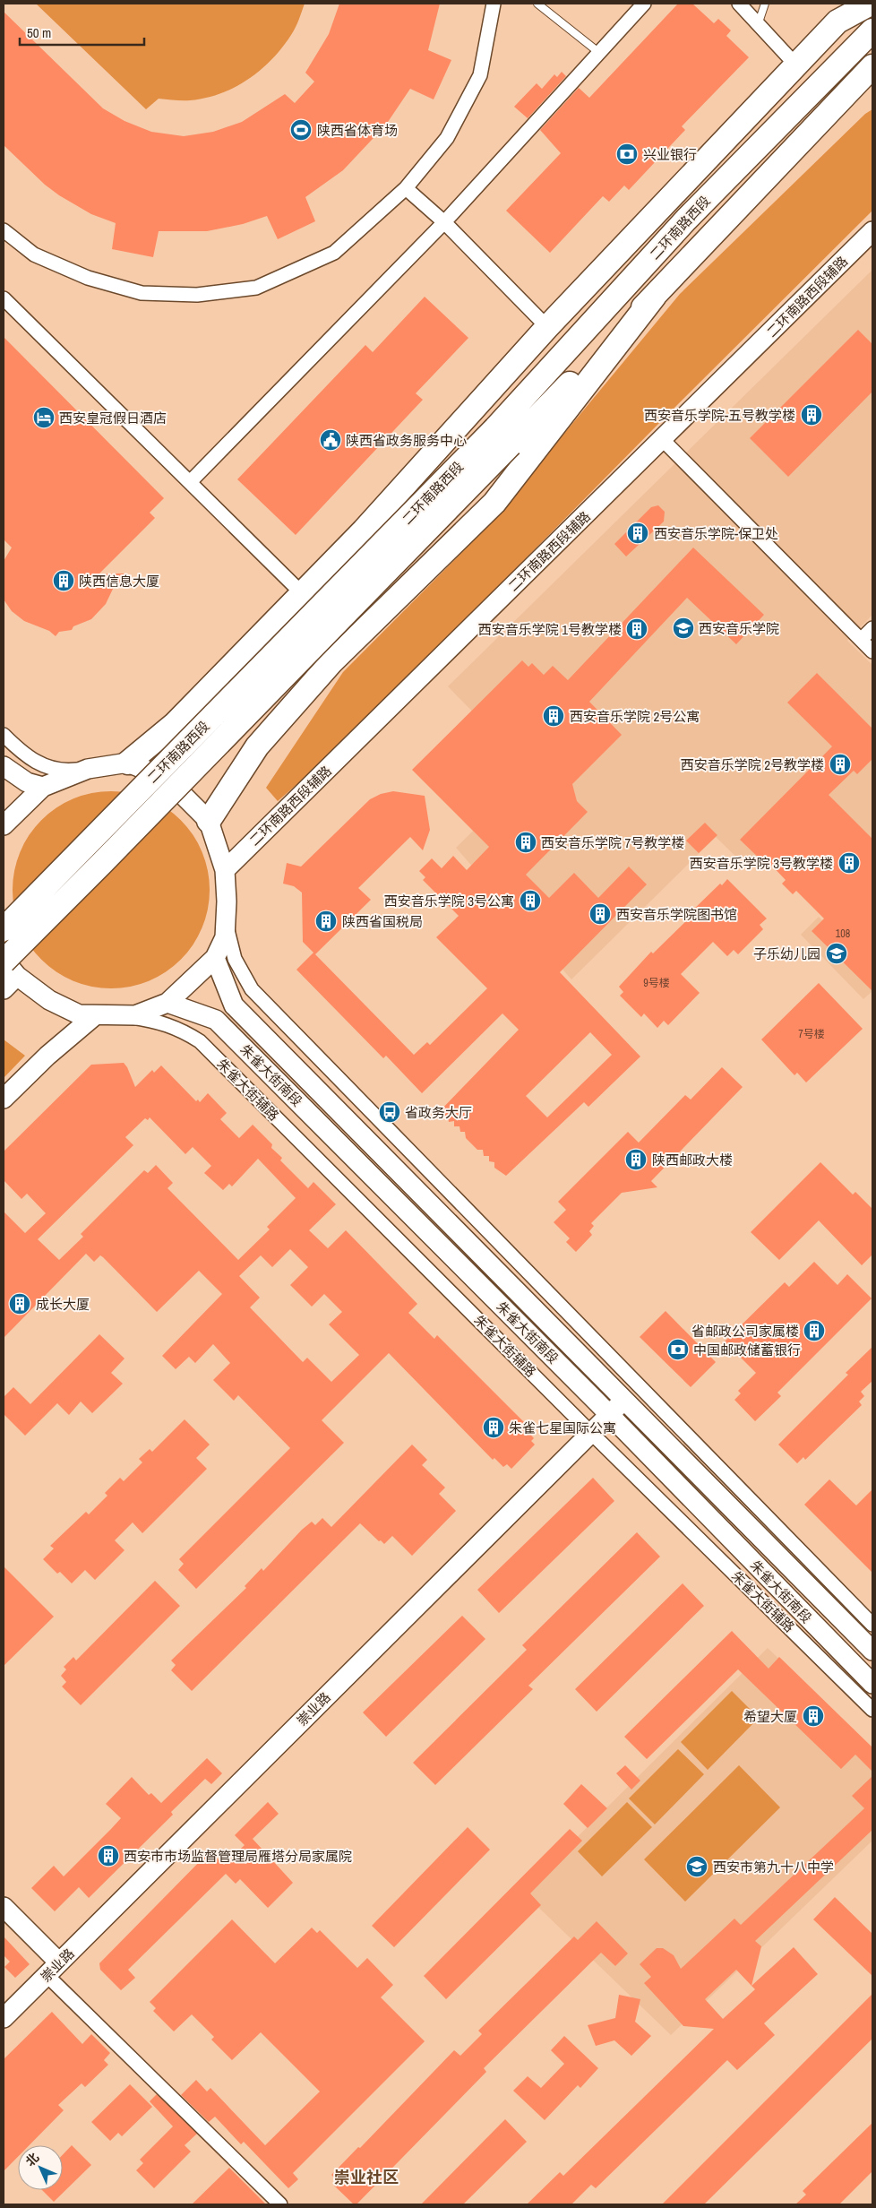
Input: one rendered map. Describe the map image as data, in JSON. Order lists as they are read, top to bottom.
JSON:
{
  "streets": {
    "highway": ["二环南路西段"],
    "main road": ["二环南路西段辅路", "朱雀大街南段", "崇业路"],
    "street": ["朱雀大街辅路"]
  },
  "crossings": [
    ["朱雀大街南段", "崇业路"],
    ["朱雀大街辅路", "崇业路"]
  ],
  "districts": ["崇业社区"],
  "places": {
    "sports": ["陕西省体育场"],
    "bank": ["兴业银行", "中国邮政储蓄银行"],
    "building": [
      "西安音乐学院-五号教学楼",
      "西安音乐学院-保卫处",
      "陕西信息大厦",
      "西安音乐学院 1号教学楼",
      "西安音乐学院 2号公寓",
      "西安音乐学院 2号教学楼",
      "西安音乐学院 7号教学楼",
      "西安音乐学院 3号教学楼",
      "西安音乐学院 3号公寓",
      "西安音乐学院图书馆",
      "陕西省国税局",
      "陕西邮政大楼",
      "成长大厦",
      "省邮政公司家属楼",
      "朱雀七星国际公寓",
      "希望大厦",
      "西安市市场监督管理局雁塔分局家属院"
    ],
    "hotel": ["西安皇冠假日酒店"],
    "public building": ["陕西省政务服务中心"],
    "school or university": ["西安音乐学院", "子乐幼儿园", "西安市第九十八中学"],
    "bus stop": ["省政务大厅"]
  },
  "house_numbers": ["108", "9号楼", "7号楼"],
  "scale_bar": "50 m",
  "north": "top left"
}
